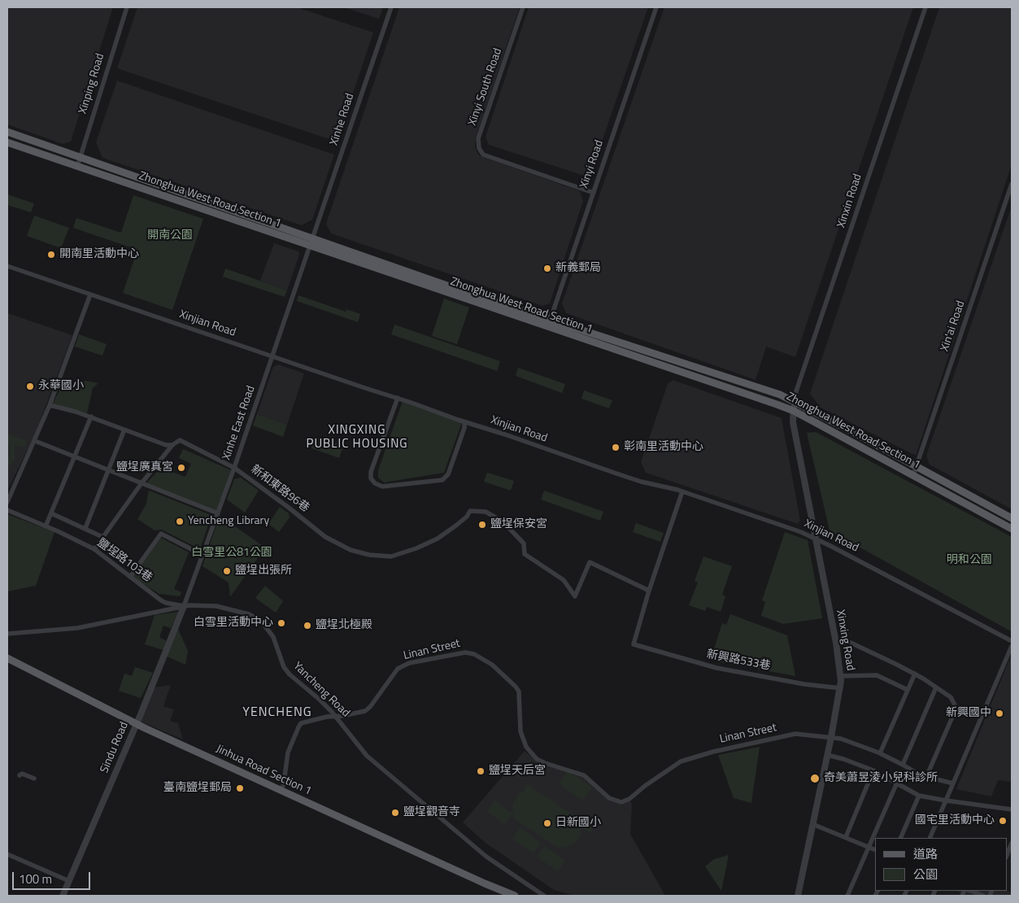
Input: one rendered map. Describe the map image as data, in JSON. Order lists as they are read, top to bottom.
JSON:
{
  "streets": {
    "main road": ["Zhonghua West Road Section 1", "Jinhua Road Section 1"],
    "street": [
      "Xinping Road",
      "Xinyi South Road",
      "Xinhe Road",
      "Xinyi Road",
      "Xinxin Road",
      "Xinjian Road",
      "Xin'ai Road",
      "Xinhe East Road",
      "新和東路96巷",
      "鹽埕路103巷",
      "Xinxing Road",
      "Linan Street",
      "新興路533巷",
      "Yancheng Road",
      "Sindu Road"
    ]
  },
  "crossings": [
    ["Xinping Road", "Zhonghua West Road Section 1"],
    ["Xinyi South Road", "Xinyi Road"],
    ["Xinhe Road", "Zhonghua West Road Section 1"],
    ["Xinhe Road", "Xinhe East Road"],
    ["Xinyi Road", "Zhonghua West Road Section 1"],
    ["Zhonghua West Road Section 1", "Xinxin Road"],
    ["Zhonghua West Road Section 1", "Xin'ai Road"],
    ["Zhonghua West Road Section 1", "Xinhe East Road"],
    ["Zhonghua West Road Section 1", "Xinxing Road"],
    ["Xinxin Road", "Xinxing Road"],
    ["Xinjian Road", "Xinhe East Road"],
    ["Xinjian Road", "Xinxing Road"],
    ["Xinhe East Road", "新和東路96巷"],
    ["Xinhe East Road", "鹽埕路103巷"],
    ["Xinhe East Road", "Yancheng Road"],
    ["Xinhe East Road", "Sindu Road"],
    ["新和東路96巷", "新興路533巷"],
    ["鹽埕路103巷", "Yancheng Road"],
    ["鹽埕路103巷", "Sindu Road"],
    ["Xinxing Road", "Linan Street"],
    ["Xinxing Road", "新興路533巷"],
    ["Linan Street", "Yancheng Road"],
    ["Linan Street", "Jinhua Road Section 1"],
    ["Yancheng Road", "Sindu Road"],
    ["Sindu Road", "Jinhua Road Section 1"]
  ],
  "districts": ["XINGXING PUBLIC HOUSING", "YENCHENG"],
  "parks": ["開南公園", "白雪里公81公園", "明和公園"],
  "places": [
    "開南里活動中心",
    "新義郵局",
    "永華國小",
    "彰南里活動中心",
    "鹽埕廣真宮",
    "Yencheng Library",
    "鹽埕保安宮",
    "鹽埕出張所",
    "白雪里活動中心",
    "鹽埕北極殿",
    "新興國中",
    "鹽埕天后宮",
    "奇美蕭昱淩小兒科診所",
    "臺南鹽埕郵局",
    "鹽埕觀音寺",
    "國宅里活動中心",
    "日新國小"
  ],
  "legend": ["道路", "公園"],
  "scale_bar": "100 m"
}
